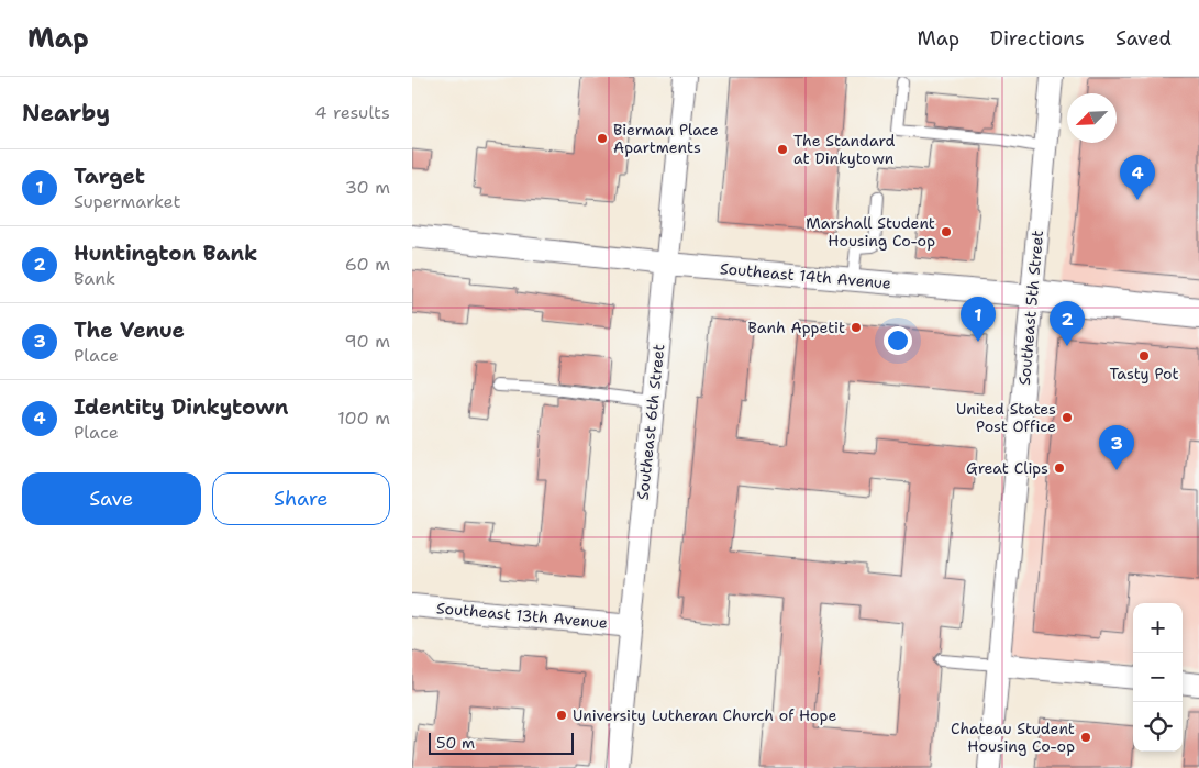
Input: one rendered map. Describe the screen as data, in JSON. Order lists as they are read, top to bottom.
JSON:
{
  "streets": {
    "street": [
      "Southeast 14th Avenue",
      "Southeast 5th Street",
      "Southeast 6th Street",
      "Southeast 13th Avenue"
    ]
  },
  "crossings": [
    ["Southeast 14th Avenue", "Southeast 5th Street"],
    ["Southeast 14th Avenue", "Southeast 6th Street"],
    ["Southeast 6th Street", "Southeast 13th Avenue"]
  ],
  "places": [
    "Bierman Place Apartments",
    "The Standard at Dinkytown",
    "Marshall Student Housing Co-op",
    "Banh Appetit",
    "Tasty Pot",
    "United States Post Office",
    "Great Clips",
    "University Lutheran Church of Hope",
    "Chateau Student Housing Co-op"
  ],
  "scale_bar": "50 m",
  "north": "bottom left",
  "page": {
    "header": "Map",
    "nav": ["Map", "Directions", "Saved"],
    "heading": ["Nearby", "4 results"],
    "list": [
      {
        "mark": "1",
        "name": "Target",
        "note": "Supermarket",
        "value": "30 m"
      },
      {
        "mark": "2",
        "name": "Huntington Bank",
        "note": "Bank",
        "value": "60 m"
      },
      {
        "mark": "3",
        "name": "The Venue",
        "note": "Place",
        "value": "90 m"
      },
      {
        "mark": "4",
        "name": "Identity Dinkytown",
        "note": "Place",
        "value": "100 m"
      }
    ],
    "pins": [
      "4",
      "1",
      "2",
      "3"
    ],
    "buttons": ["Save", "Share"],
    "map_buttons": ["+", "−"],
    "scale": "50 m"
  }
}
